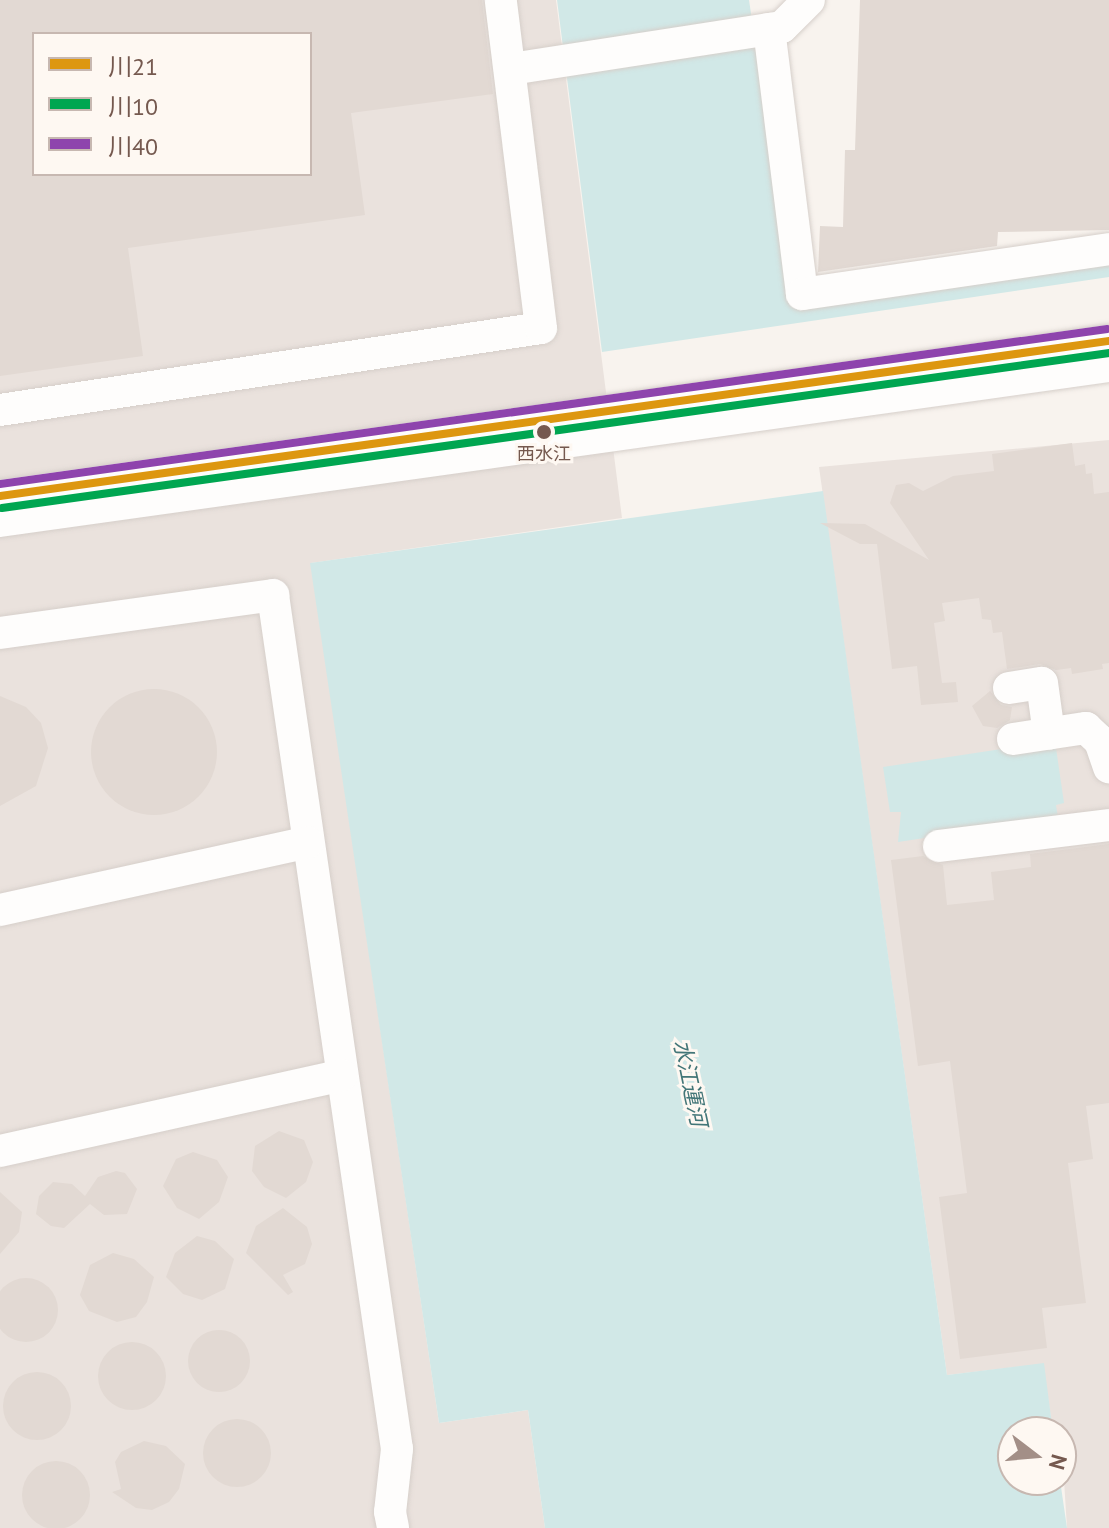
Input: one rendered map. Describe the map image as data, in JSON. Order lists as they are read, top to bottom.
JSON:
{
  "water": ["水江運河"],
  "places": ["西水江"],
  "lines": ["transit line 川40", "transit line 川21", "transit line 川10"],
  "legend": ["川21", "川10", "川40"],
  "north": "right"
}
